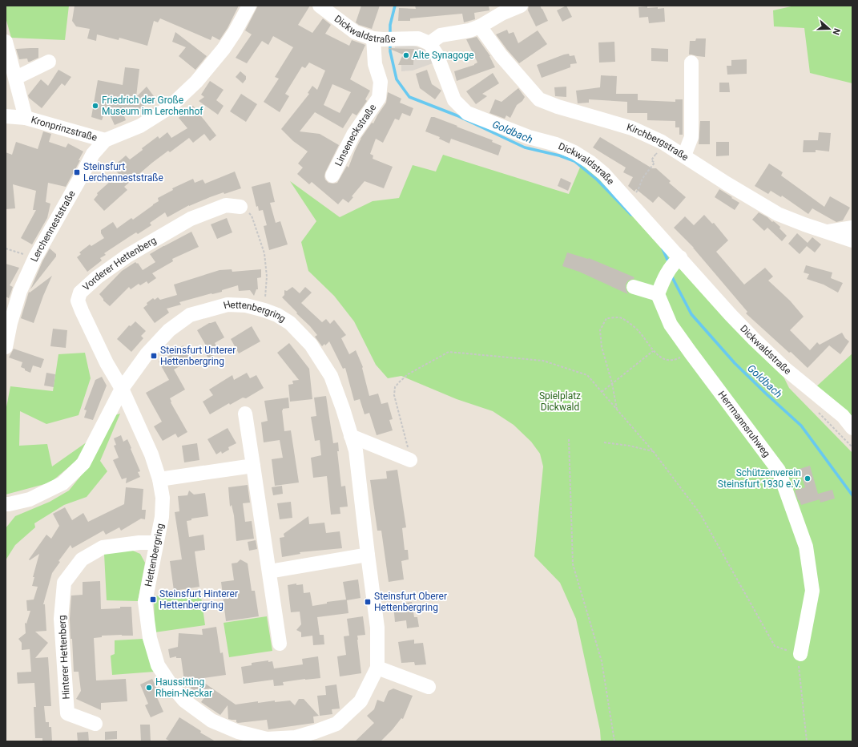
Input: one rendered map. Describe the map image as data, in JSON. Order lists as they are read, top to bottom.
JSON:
{
  "streets": {
    "street": [
      "Dickwaldstraße",
      "Kronprinzstraße",
      "Linseneckstraße",
      "Kirchbergstraße",
      "Lerchenneststraße",
      "Vorderer Hettenberg",
      "Hettenbergring",
      "Herrmannsruhweg",
      "Hinterer Hettenberg"
    ]
  },
  "crossings": [
    ["Dickwaldstraße", "Linseneckstraße"],
    ["Kronprinzstraße", "Lerchenneststraße"],
    ["Vorderer Hettenberg", "Hettenbergring"],
    ["Hettenbergring", "Hinterer Hettenberg"]
  ],
  "water": ["Goldbach"],
  "parks": ["Spielplatz Dickwald"],
  "places": {
    "other": [
      "Alte Synagoge",
      "Friedrich der Große Museum im Lerchenhof",
      "Schützenverein Steinsfurt 1930 e.V.",
      "Haussitting Rhein-Neckar"
    ],
    "transit": [
      "Steinsfurt Lerchenneststraße",
      "Steinsfurt Unterer Hettenbergring",
      "Steinsfurt Hinterer Hettenbergring",
      "Steinsfurt Oberer Hettenbergring"
    ]
  },
  "north": "right"
}
